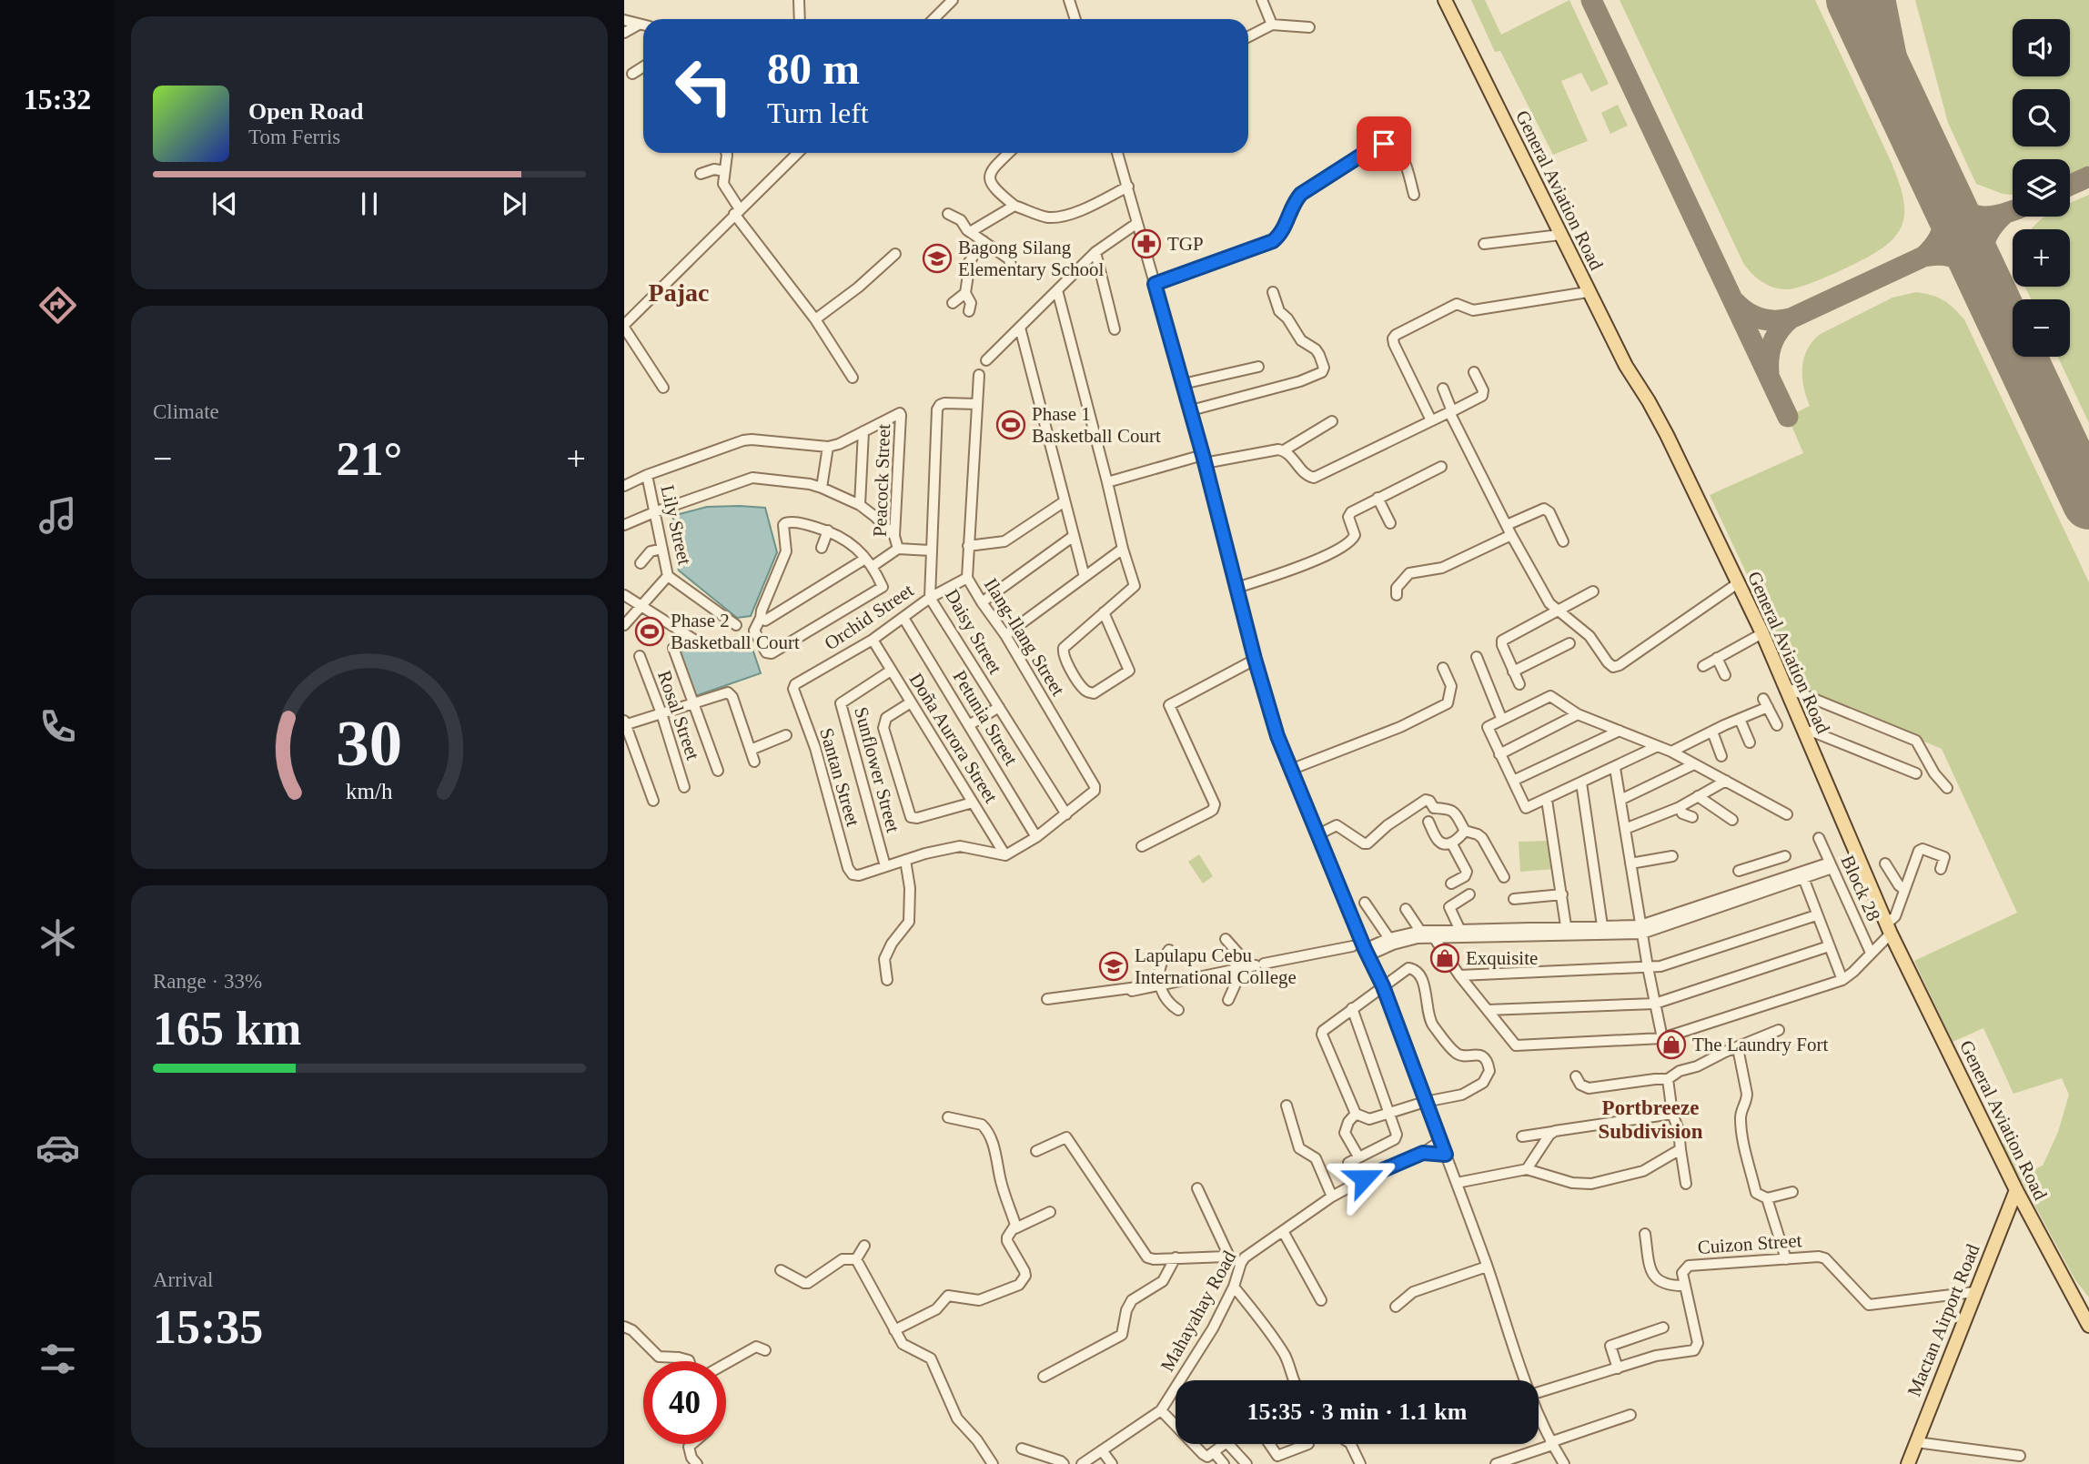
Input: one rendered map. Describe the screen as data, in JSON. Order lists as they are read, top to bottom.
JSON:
{
  "streets": {
    "main road": ["General Aviation Road", "Mactan Airport Road"],
    "street": [
      "Peacock Street",
      "Lily Street",
      "Orchid Street",
      "Daisy Street",
      "Ilang-Ilang Street",
      "Rosal Street",
      "Petunia Street",
      "Doña Aurora Street",
      "Sunflower Street",
      "Santan Street",
      "Block 28",
      "Cuizon Street",
      "Mahayahay Road"
    ]
  },
  "crossings": [
    ["General Aviation Road", "Mactan Airport Road"],
    ["Orchid Street", "Daisy Street"],
    ["Orchid Street", "Ilang-Ilang Street"],
    ["Orchid Street", "Petunia Street"],
    ["Orchid Street", "Doña Aurora Street"],
    ["Orchid Street", "Santan Street"],
    ["Daisy Street", "Ilang-Ilang Street"],
    ["Doña Aurora Street", "Sunflower Street"],
    ["Sunflower Street", "Santan Street"],
    ["Cuizon Street", "Mactan Airport Road"]
  ],
  "districts": ["Pajac", "Portbreeze Subdivision"],
  "places": {
    "pharmacy": ["TGP"],
    "school or university": ["Bagong Silang Elementary School", "Lapulapu Cebu International College"],
    "sports": ["Phase 1 Basketball Court", "Phase 2 Basketball Court"],
    "shop": ["Exquisite", "The Laundry Fort"]
  },
  "page": {
    "tabs": "15:32",
    "map_buttons": ["+", "−"],
    "turn": ["80 m", "Turn left"],
    "song": ["Open Road", "Tom Ferris"],
    "tile": [
      "Climate",
      ["Range · 33%", "165 km"],
      ["Arrival", "15:35"]
    ],
    "heat": ["−", "21°", "+"],
    "limit": "40",
    "trip": "15:35 · 3 min · 1.1 km",
    "gauge": ["30", "km/h"]
  }
}
